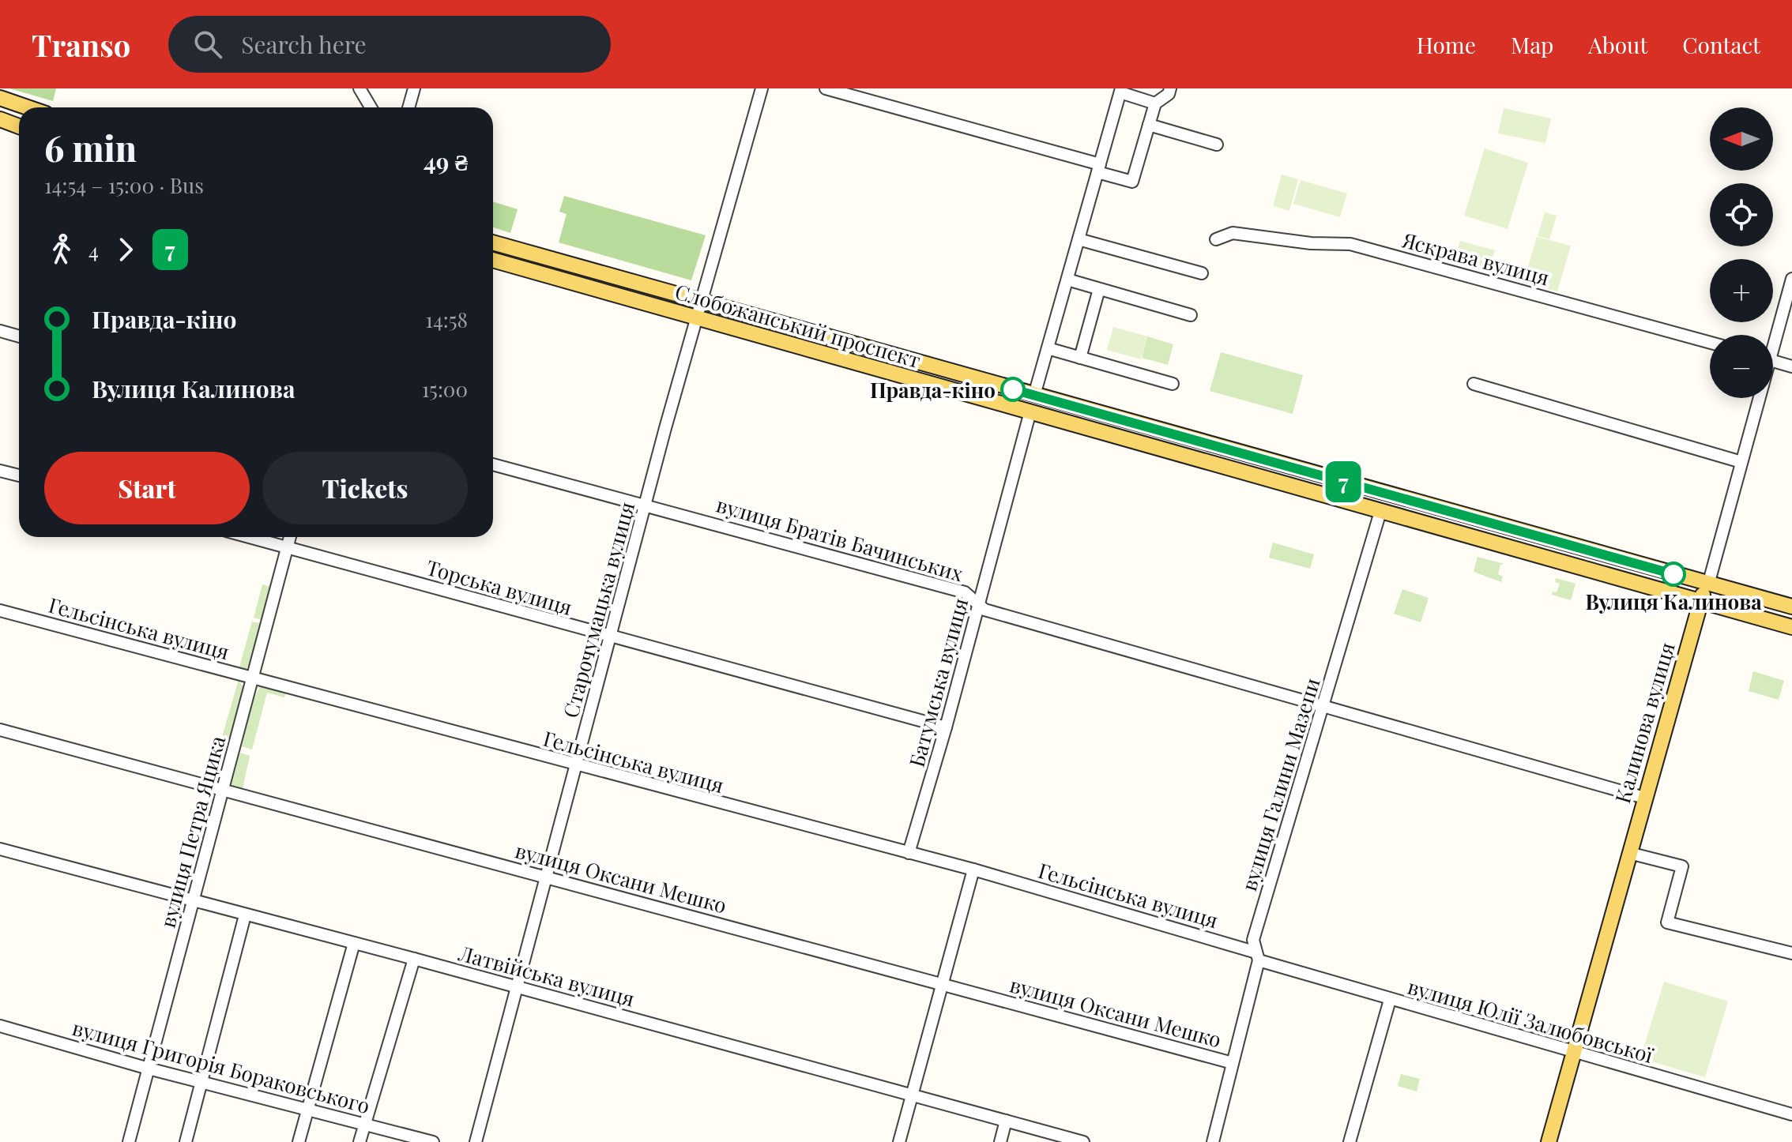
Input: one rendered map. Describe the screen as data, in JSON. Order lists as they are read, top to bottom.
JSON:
{
  "streets": {
    "main road": ["Слобожанський проспект", "Калинова вулиця"],
    "street": [
      "Яскрава вулиця",
      "вулиця Братів Бачинських",
      "Торська вулиця",
      "Старочумацька вулиця",
      "Гельсінська вулиця",
      "Батумська вулиця",
      "вулиця Галини Мазепи",
      "вулиця Петра Яцика",
      "вулиця Оксани Мешко",
      "Латвійська вулиця",
      "вулиця Юлії Залюбовської",
      "вулиця Григорія Бораковського"
    ]
  },
  "crossings": [
    ["Слобожанський проспект", "Старочумацька вулиця"],
    ["Слобожанський проспект", "Батумська вулиця"],
    ["Слобожанський проспект", "Калинова вулиця"],
    ["Слобожанський проспект", "вулиця Галини Мазепи"],
    ["вулиця Братів Бачинських", "Старочумацька вулиця"],
    ["вулиця Братів Бачинських", "Батумська вулиця"],
    ["вулиця Братів Бачинських", "Калинова вулиця"],
    ["вулиця Братів Бачинських", "вулиця Галини Мазепи"],
    ["Торська вулиця", "Старочумацька вулиця"],
    ["Торська вулиця", "Батумська вулиця"],
    ["Торська вулиця", "вулиця Петра Яцика"],
    ["Старочумацька вулиця", "Гельсінська вулиця"],
    ["Старочумацька вулиця", "вулиця Оксани Мешко"],
    ["Старочумацька вулиця", "Латвійська вулиця"],
    ["Гельсінська вулиця", "Батумська вулиця"],
    ["Гельсінська вулиця", "вулиця Галини Мазепи"],
    ["Гельсінська вулиця", "вулиця Петра Яцика"],
    ["Гельсінська вулиця", "вулиця Юлії Залюбовської"],
    ["Калинова вулиця", "вулиця Юлії Залюбовської"],
    ["вулиця Галини Мазепи", "вулиця Оксани Мешко"],
    ["вулиця Галини Мазепи", "вулиця Юлії Залюбовської"],
    ["вулиця Петра Яцика", "вулиця Оксани Мешко"],
    ["вулиця Петра Яцика", "Латвійська вулиця"],
    ["вулиця Петра Яцика", "вулиця Григорія Бораковського"]
  ],
  "places": ["Правда-кіно", "Вулиця Калинова"],
  "lines": ["bus line 7"],
  "north": "left",
  "page": {
    "header": "Transo",
    "search": "Search here",
    "nav": [
      "Home",
      "Map",
      "About",
      "Contact"
    ],
    "on_map": "7",
    "map_buttons": ["+", "−"],
    "heading": ["6 min", "14:54 – 15:00 · Bus", "49 ₴"],
    "legs": ["4", "7"],
    "list": [
      {
        "name": "Правда-кіно",
        "value": "14:58"
      },
      {
        "name": "Вулиця Калинова",
        "value": "15:00"
      }
    ],
    "buttons": ["Start", "Tickets"]
  }
}
